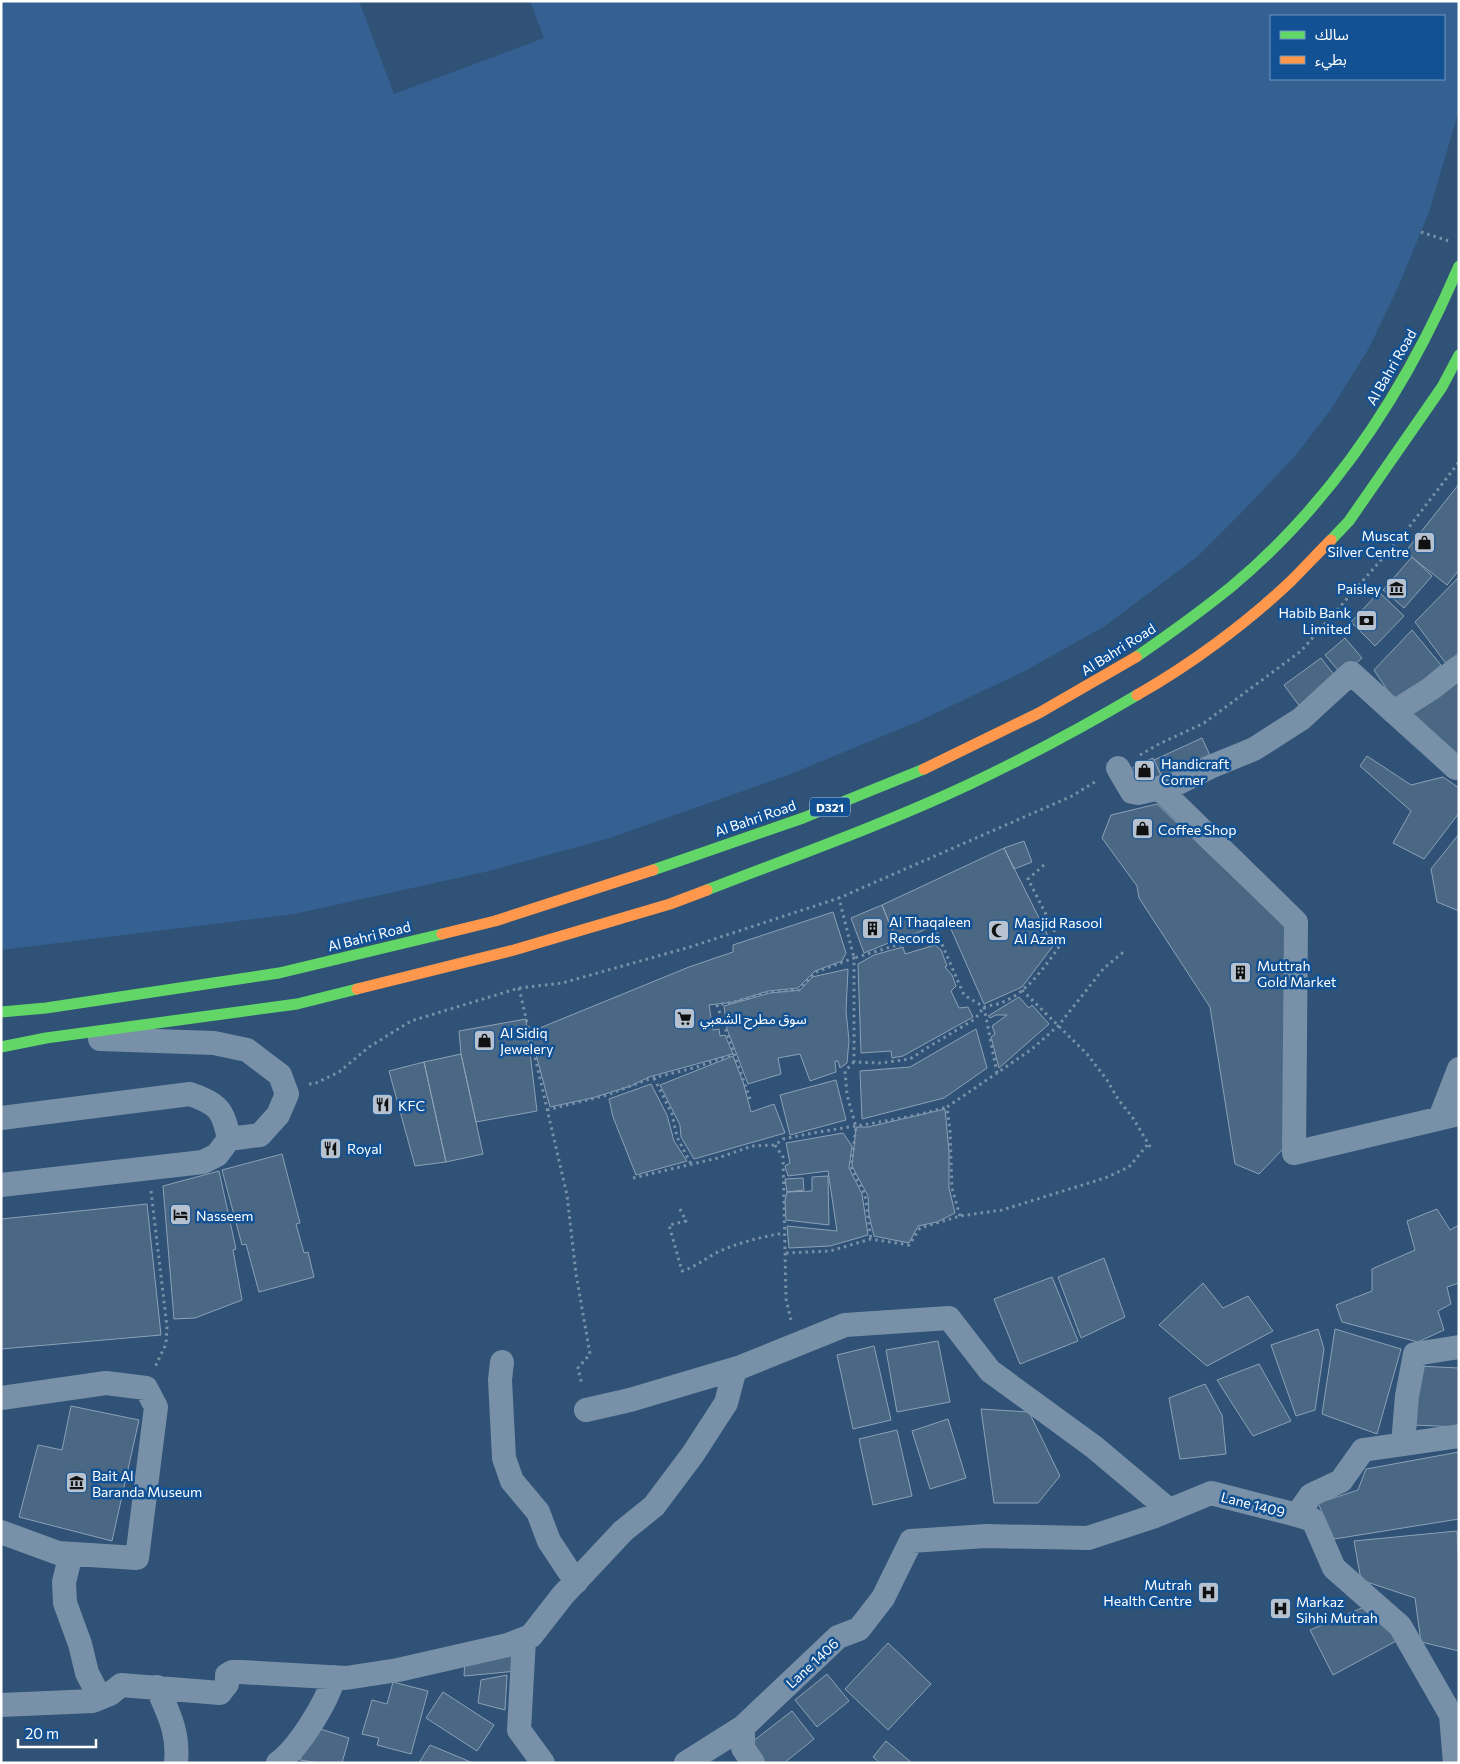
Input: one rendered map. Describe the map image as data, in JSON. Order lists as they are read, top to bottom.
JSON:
{
  "streets": {
    "main road": ["Al Bahri Road", "D321"],
    "street": ["Lane 1409", "Lane 1406"]
  },
  "crossings": [
    ["Lane 1409", "Lane 1406"]
  ],
  "places": {
    "shop": [
      "Muscat Silver Centre",
      "Handicraft Corner",
      "Coffee Shop",
      "Al Sidiq Jewelery"
    ],
    "museum": ["Paisley", "Bait Al Baranda Museum"],
    "bank": ["Habib Bank Limited"],
    "building": ["Al Thaqaleen Records", "Muttrah Gold Market"],
    "mosque": ["Masjid Rasool Al Azam"],
    "supermarket": ["سوق مطرح الشعبي"],
    "restaurant": ["KFC", "Royal"],
    "hotel": ["Nasseem"],
    "hospital": ["Mutrah Health Centre", "Markaz Sihhi Mutrah"]
  },
  "legend": ["سالك", "بطيء"],
  "scale_bar": "20 m"
}
